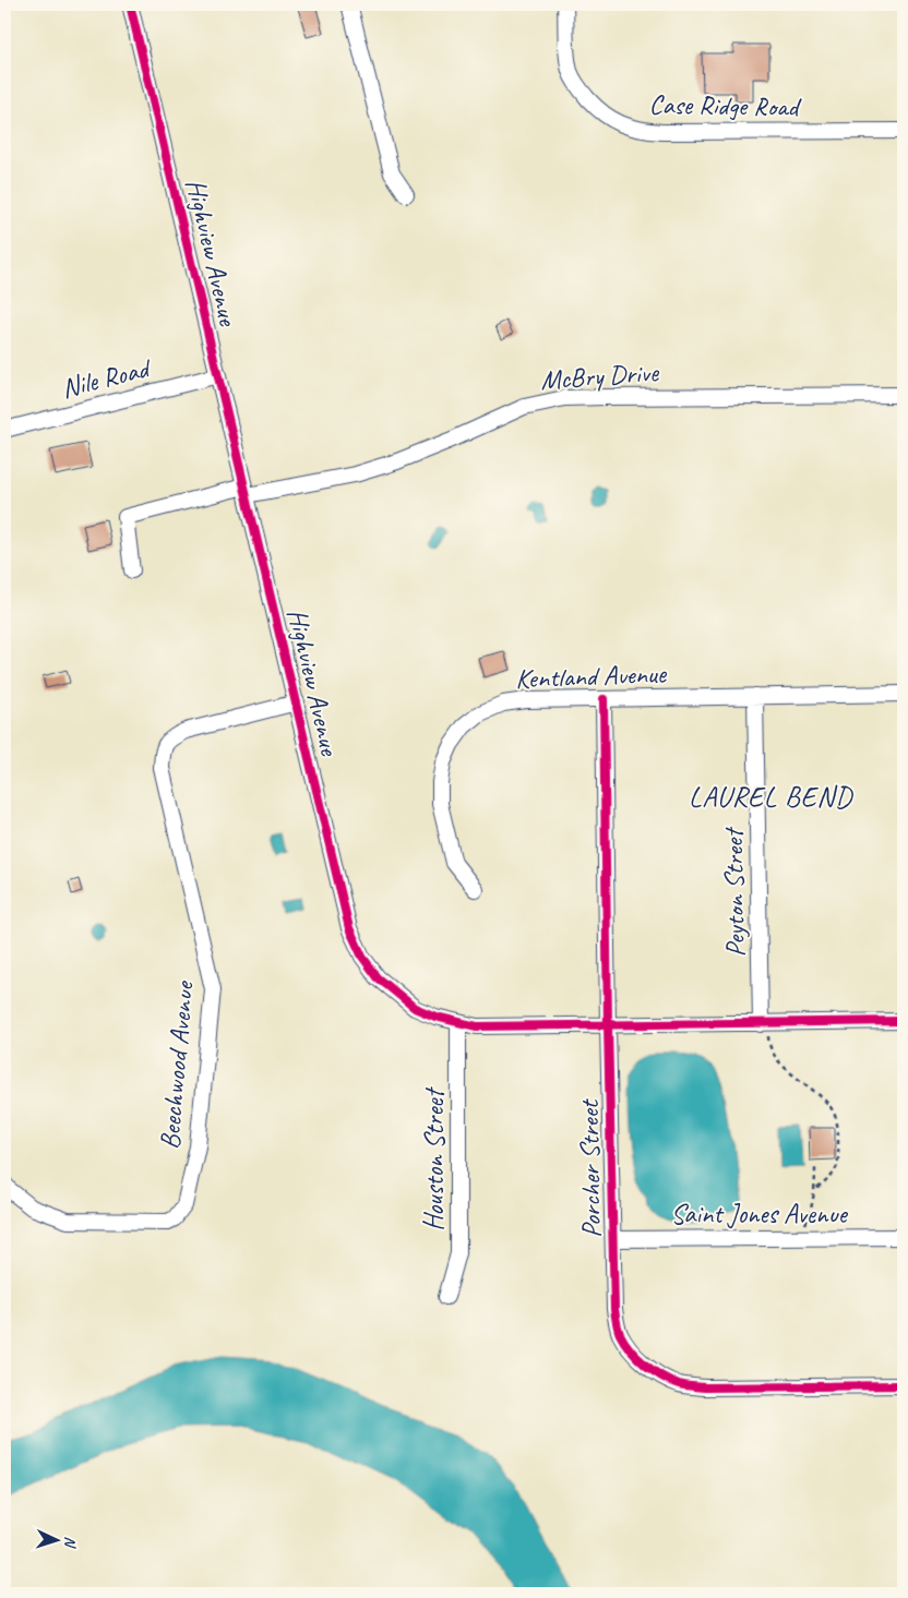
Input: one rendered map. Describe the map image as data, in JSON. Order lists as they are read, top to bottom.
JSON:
{
  "streets": {
    "street": [
      "Case Ridge Road",
      "Highview Avenue",
      "McBry Drive",
      "Nile Road",
      "Kentland Avenue",
      "Peyton Street",
      "Beechwood Avenue",
      "Houston Street",
      "Porcher Street",
      "Saint Jones Avenue"
    ]
  },
  "crossings": [
    ["Highview Avenue", "McBry Drive"],
    ["Highview Avenue", "Nile Road"],
    ["Highview Avenue", "Peyton Street"],
    ["Highview Avenue", "Beechwood Avenue"],
    ["Highview Avenue", "Houston Street"],
    ["Highview Avenue", "Porcher Street"],
    ["Kentland Avenue", "Peyton Street"],
    ["Kentland Avenue", "Porcher Street"],
    ["Porcher Street", "Saint Jones Avenue"]
  ],
  "districts": ["LAUREL BEND"],
  "north": "right"
}
